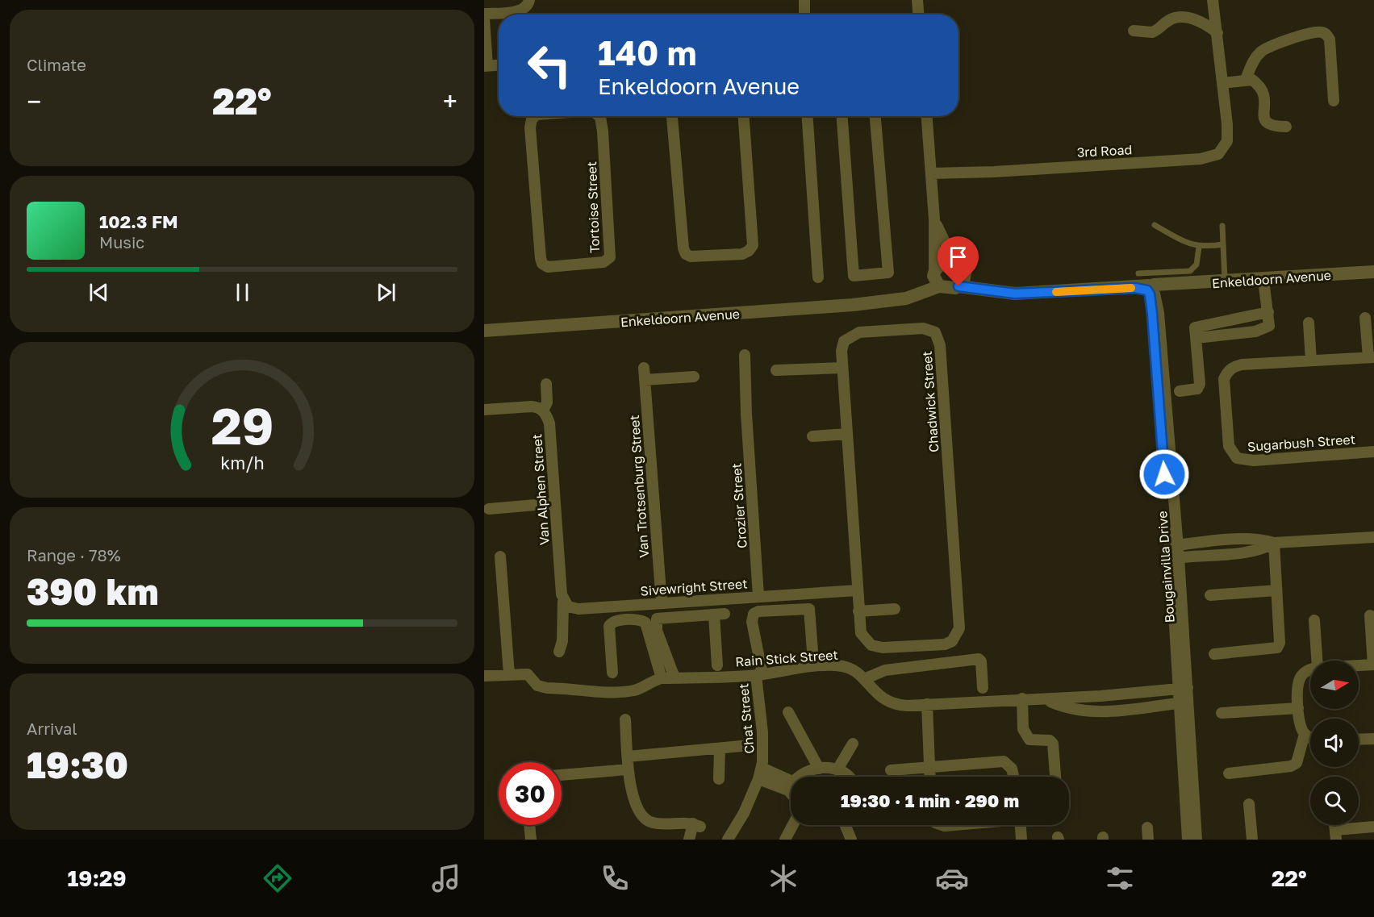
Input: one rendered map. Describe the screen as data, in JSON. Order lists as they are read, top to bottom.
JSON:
{
  "streets": {
    "street": [
      "3rd Road",
      "Tortoise Street",
      "Enkeldoorn Avenue",
      "Chadwick Street",
      "Sugarbush Street",
      "Van Trotsenburg Street",
      "Van Alphen Street",
      "Crozier Street",
      "Bougainvilla Drive",
      "Sivewright Street",
      "Rain Stick Street",
      "Chat Street"
    ]
  },
  "crossings": [
    ["Enkeldoorn Avenue", "Bougainvilla Drive"],
    ["Chadwick Street", "Sivewright Street"],
    ["Van Trotsenburg Street", "Sivewright Street"],
    ["Van Alphen Street", "Sivewright Street"],
    ["Crozier Street", "Sivewright Street"],
    ["Bougainvilla Drive", "Rain Stick Street"],
    ["Rain Stick Street", "Chat Street"]
  ],
  "north": "right",
  "page": {
    "tile": [
      "Climate",
      ["Range · 78%", "390 km"],
      ["Arrival", "19:30"]
    ],
    "turn": ["140 m", "Enkeldoorn Avenue"],
    "heat": ["−", "22°", "+"],
    "song": ["102.3 FM", "Music"],
    "limit": "30",
    "trip": "19:30 · 1 min · 290 m",
    "tabs": ["19:29", "22°"],
    "gauge": ["29", "km/h"]
  }
}
